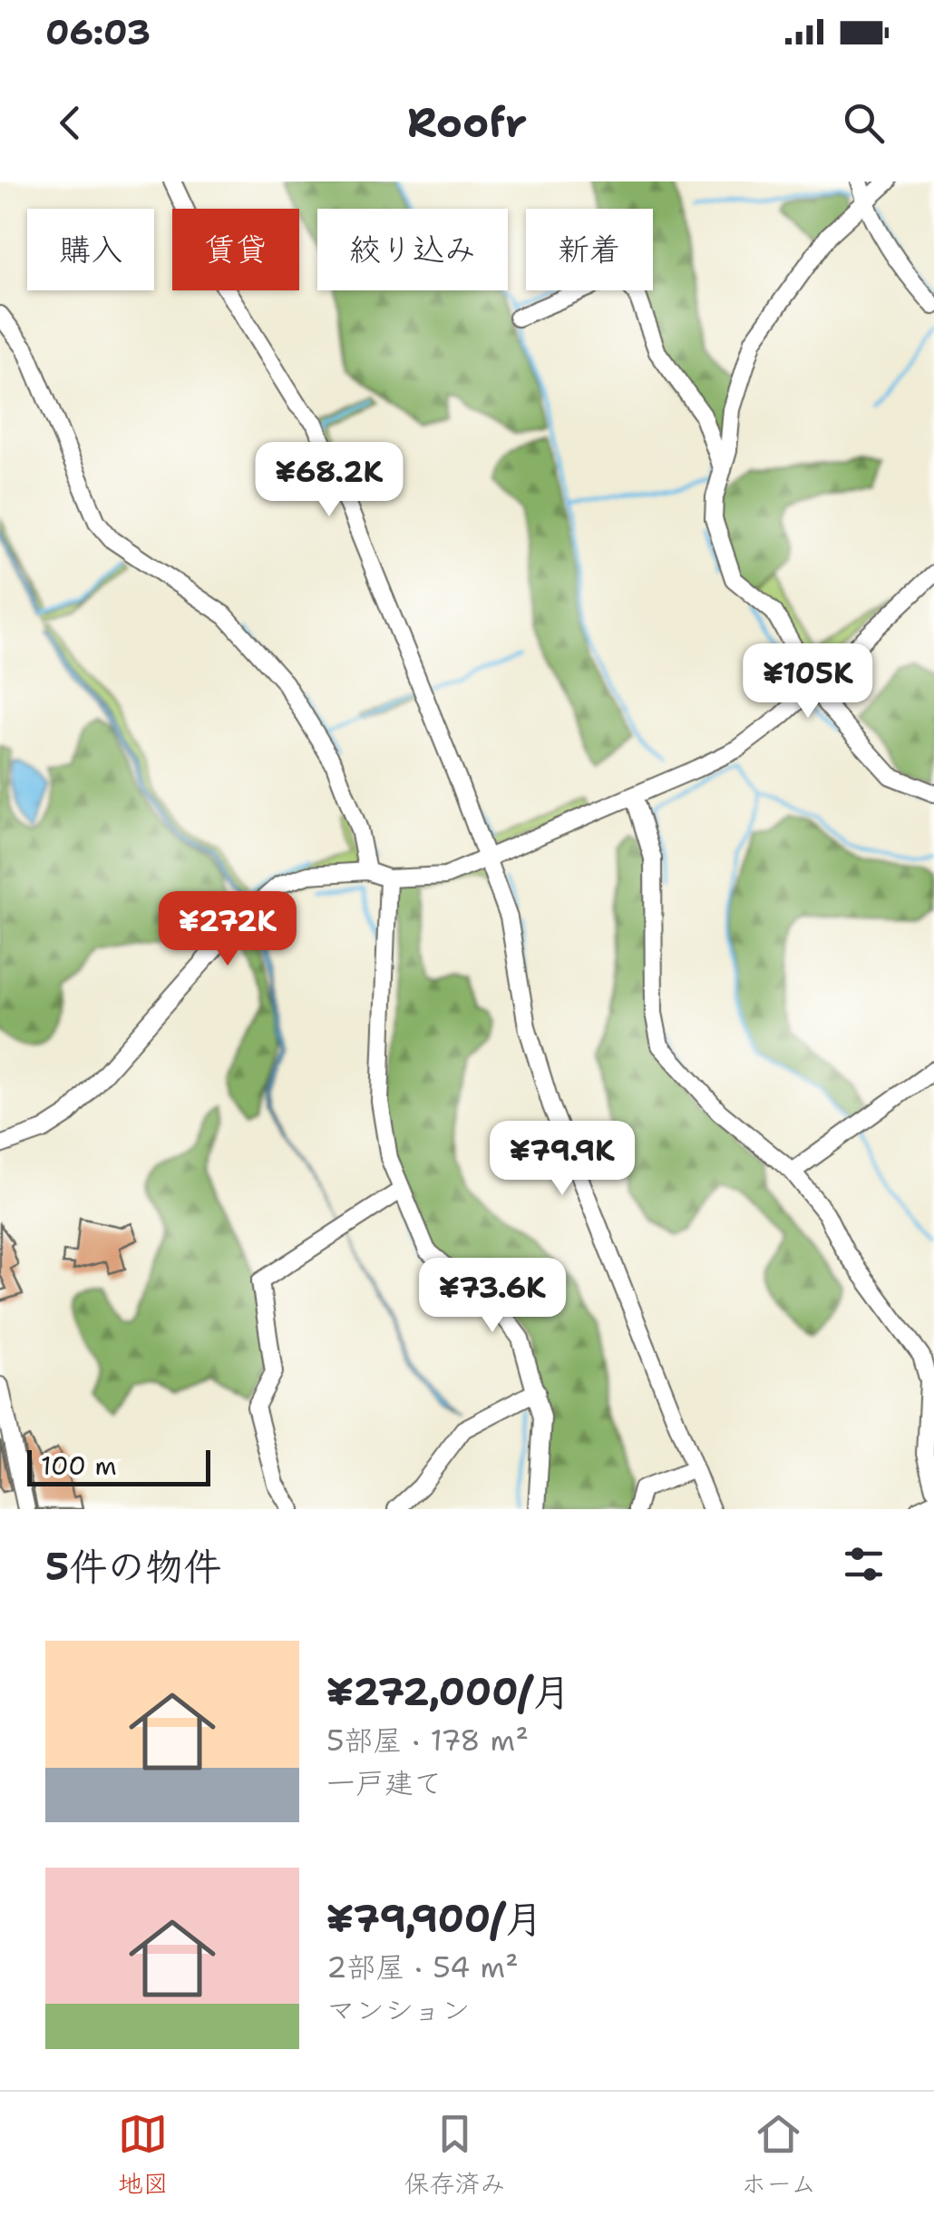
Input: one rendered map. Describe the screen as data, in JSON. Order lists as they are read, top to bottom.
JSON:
{
  "scale_bar": "100 m",
  "page": {
    "status": "06:03",
    "header": "Roofr",
    "chip": [
      "購入",
      "賃貸",
      "絞り込み",
      "新着"
    ],
    "price": [
      "¥68.2K",
      "¥105K",
      "¥272K",
      "¥79.9K",
      "¥73.6K"
    ],
    "scale": "100 m",
    "heading": "5件の物件",
    "list": [
      {
        "name": "¥272,000/月",
        "note": "5部屋 · 178 m² · 一戸建て"
      },
      {
        "name": "¥79,900/月",
        "note": "2部屋 · 54 m² · マンション"
      }
    ],
    "tabs": ["地図", "保存済み", "ホーム"]
  }
}
